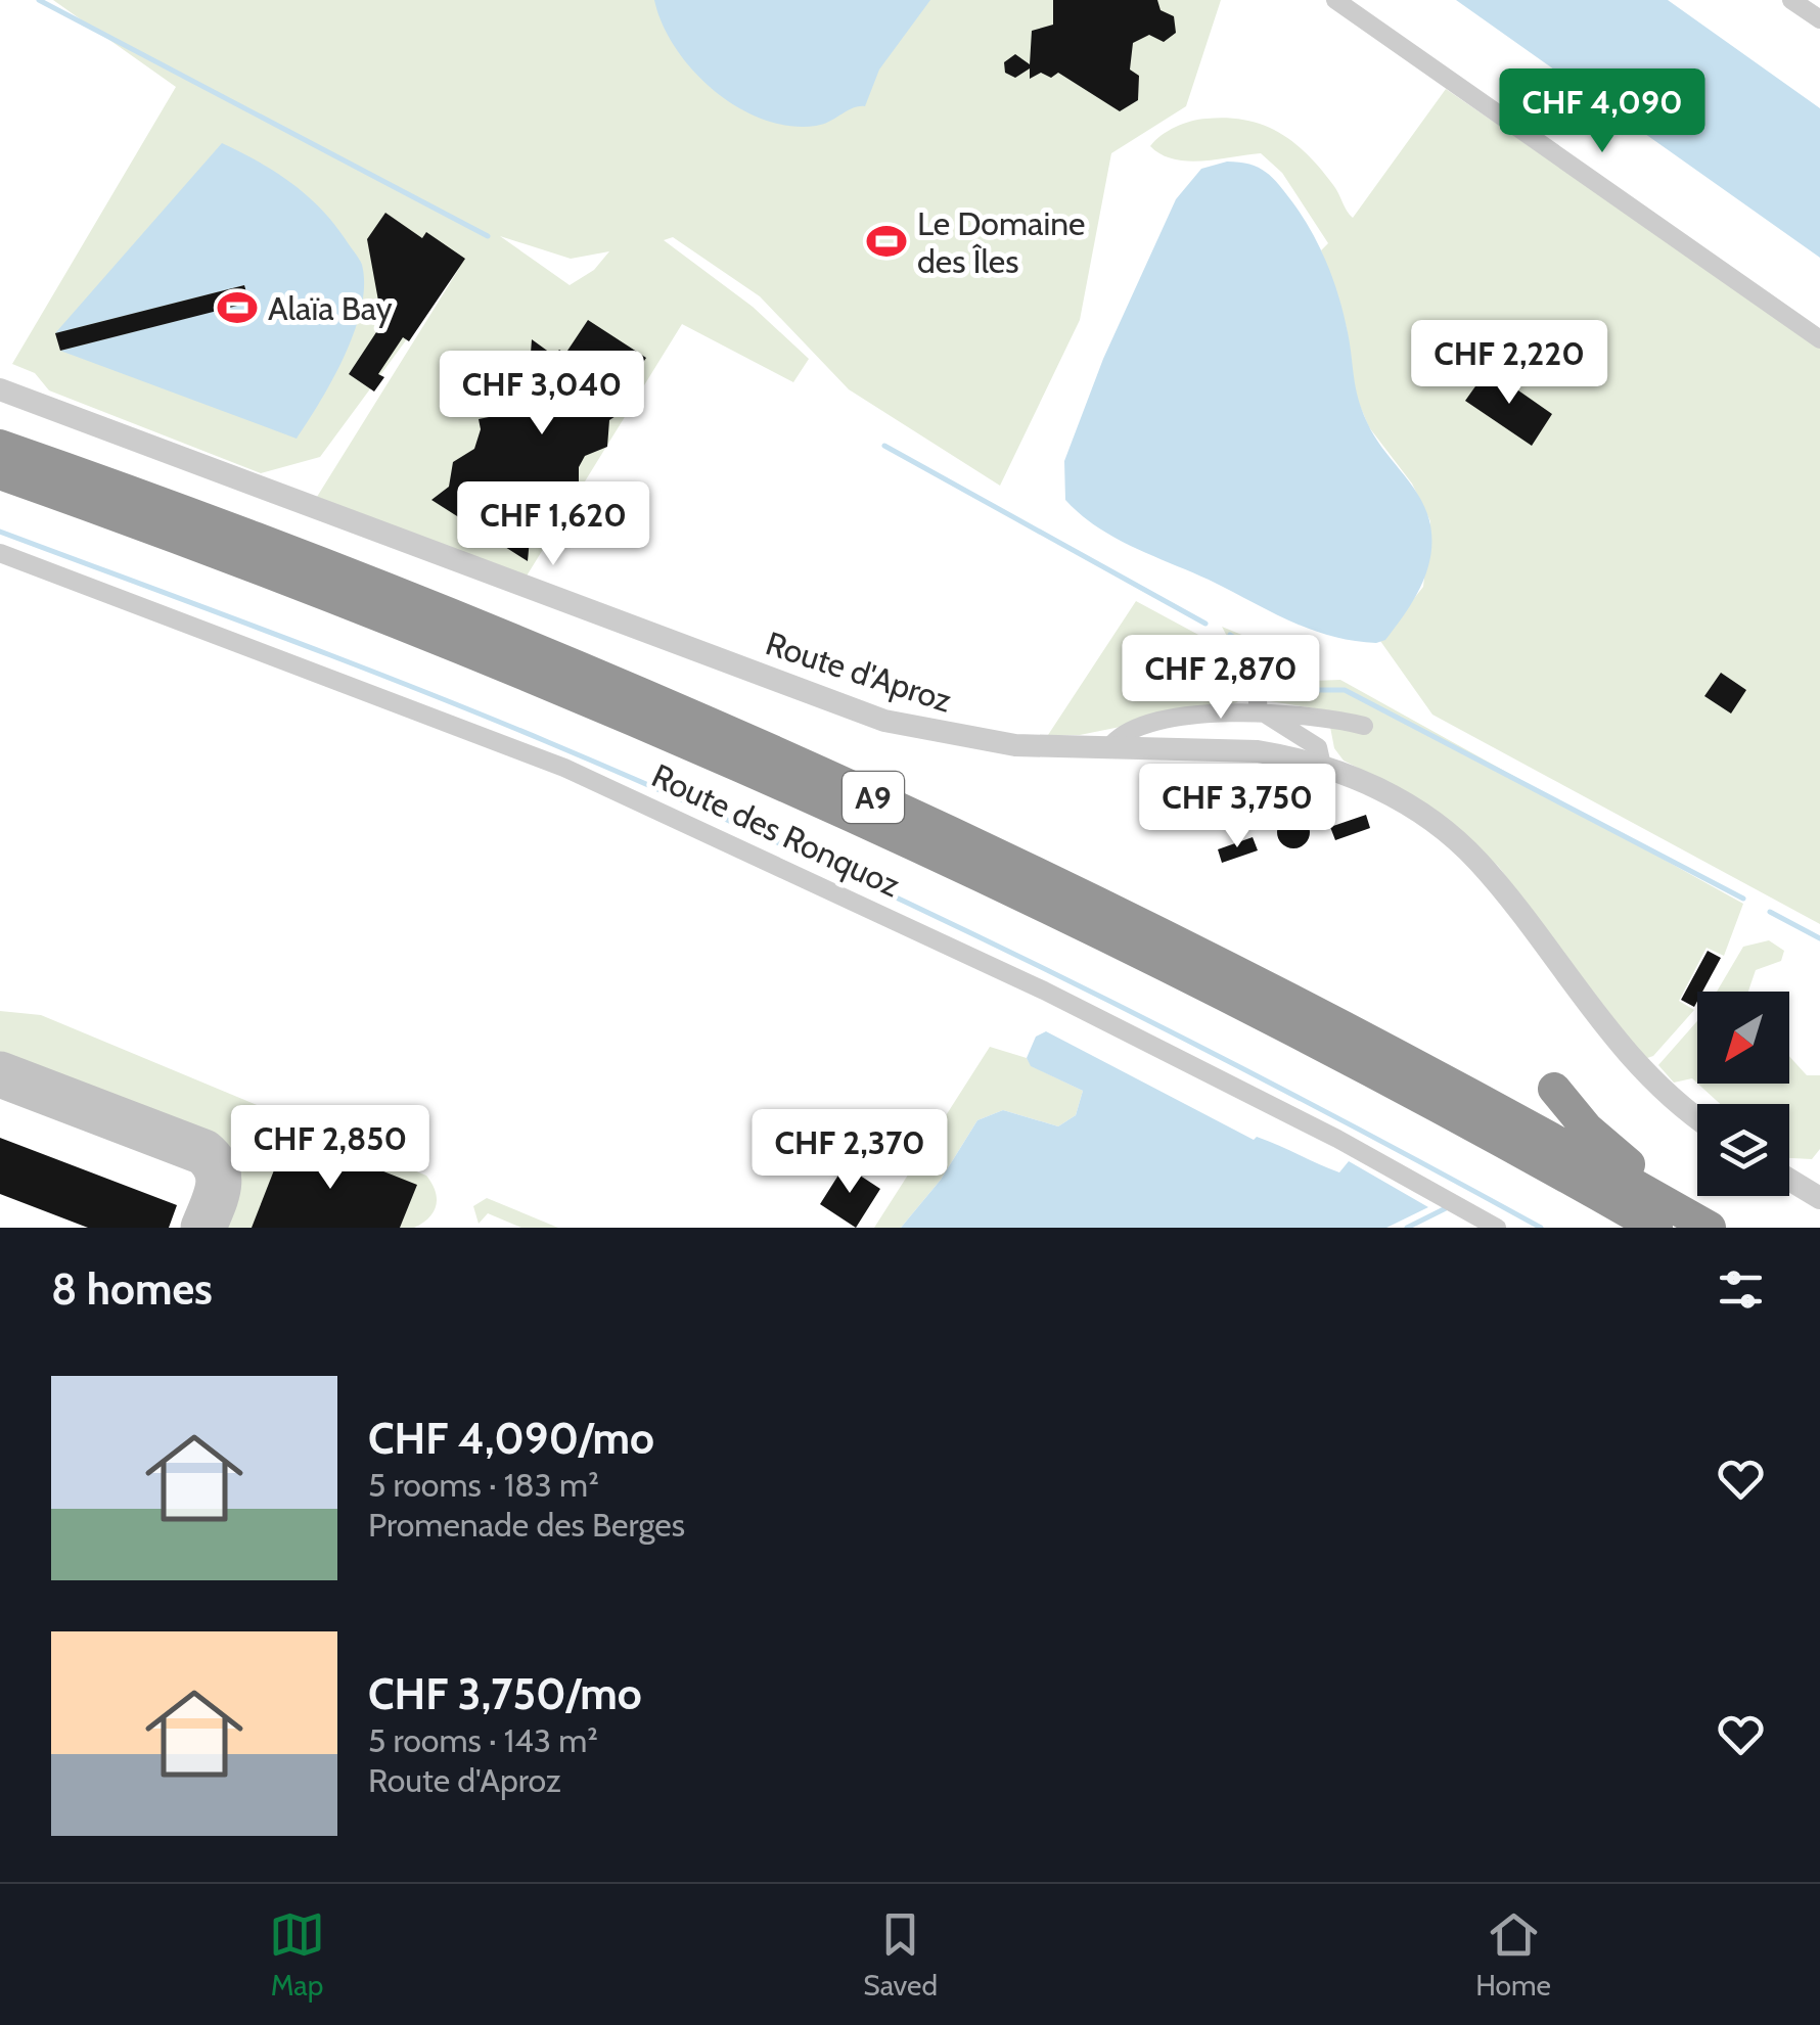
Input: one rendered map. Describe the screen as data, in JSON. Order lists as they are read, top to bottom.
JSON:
{
  "streets": {
    "highway": ["A9"],
    "street": ["Route d'Aproz", "Route des Ronquoz"]
  },
  "places": {
    "sports": ["Le Domaine des Îles", "Alaïa Bay"]
  },
  "north": "bottom left",
  "page": {
    "price": [
      "CHF 4,090",
      "CHF 2,220",
      "CHF 3,040",
      "CHF 1,620",
      "CHF 2,870",
      "CHF 3,750",
      "CHF 2,850",
      "CHF 2,370"
    ],
    "heading": "8 homes",
    "list": [
      {
        "name": "CHF 4,090/mo",
        "note": "5 rooms · 183 m² · Promenade des Berges"
      },
      {
        "name": "CHF 3,750/mo",
        "note": "5 rooms · 143 m² · Route d'Aproz"
      }
    ],
    "tabs": ["Map", "Saved", "Home"]
  }
}
